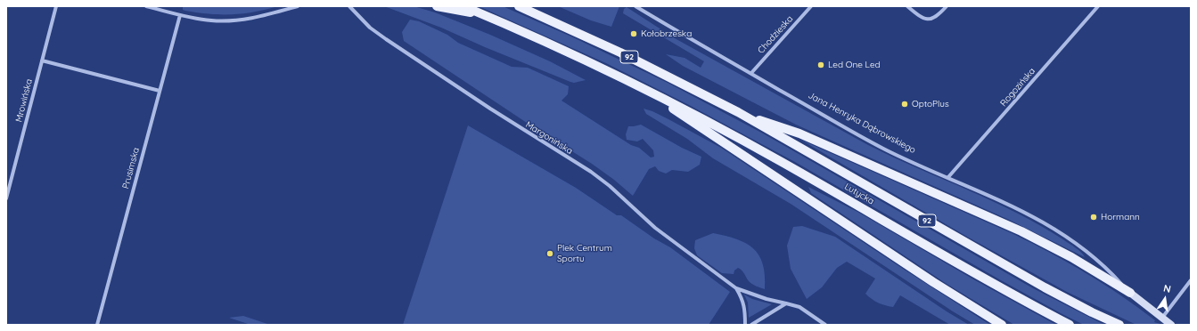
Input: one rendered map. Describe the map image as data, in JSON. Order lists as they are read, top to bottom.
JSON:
{
  "streets": {
    "main road": ["92", "Lutycka"],
    "street": [
      "Chodzieska",
      "Rogozińska",
      "Mrowińska",
      "Jana Henryka Dąbrowskiego",
      "Margonińska",
      "Prusimska"
    ]
  },
  "crossings": [
    ["Chodzieska", "Jana Henryka Dąbrowskiego"],
    ["92", "Lutycka"],
    ["Rogozińska", "Jana Henryka Dąbrowskiego"]
  ],
  "places": [
    "Kołobrzeska",
    "Led One Led",
    "OptoPlus",
    "Hormann",
    "Plek Centrum Sportu"
  ],
  "north": "top"
}
